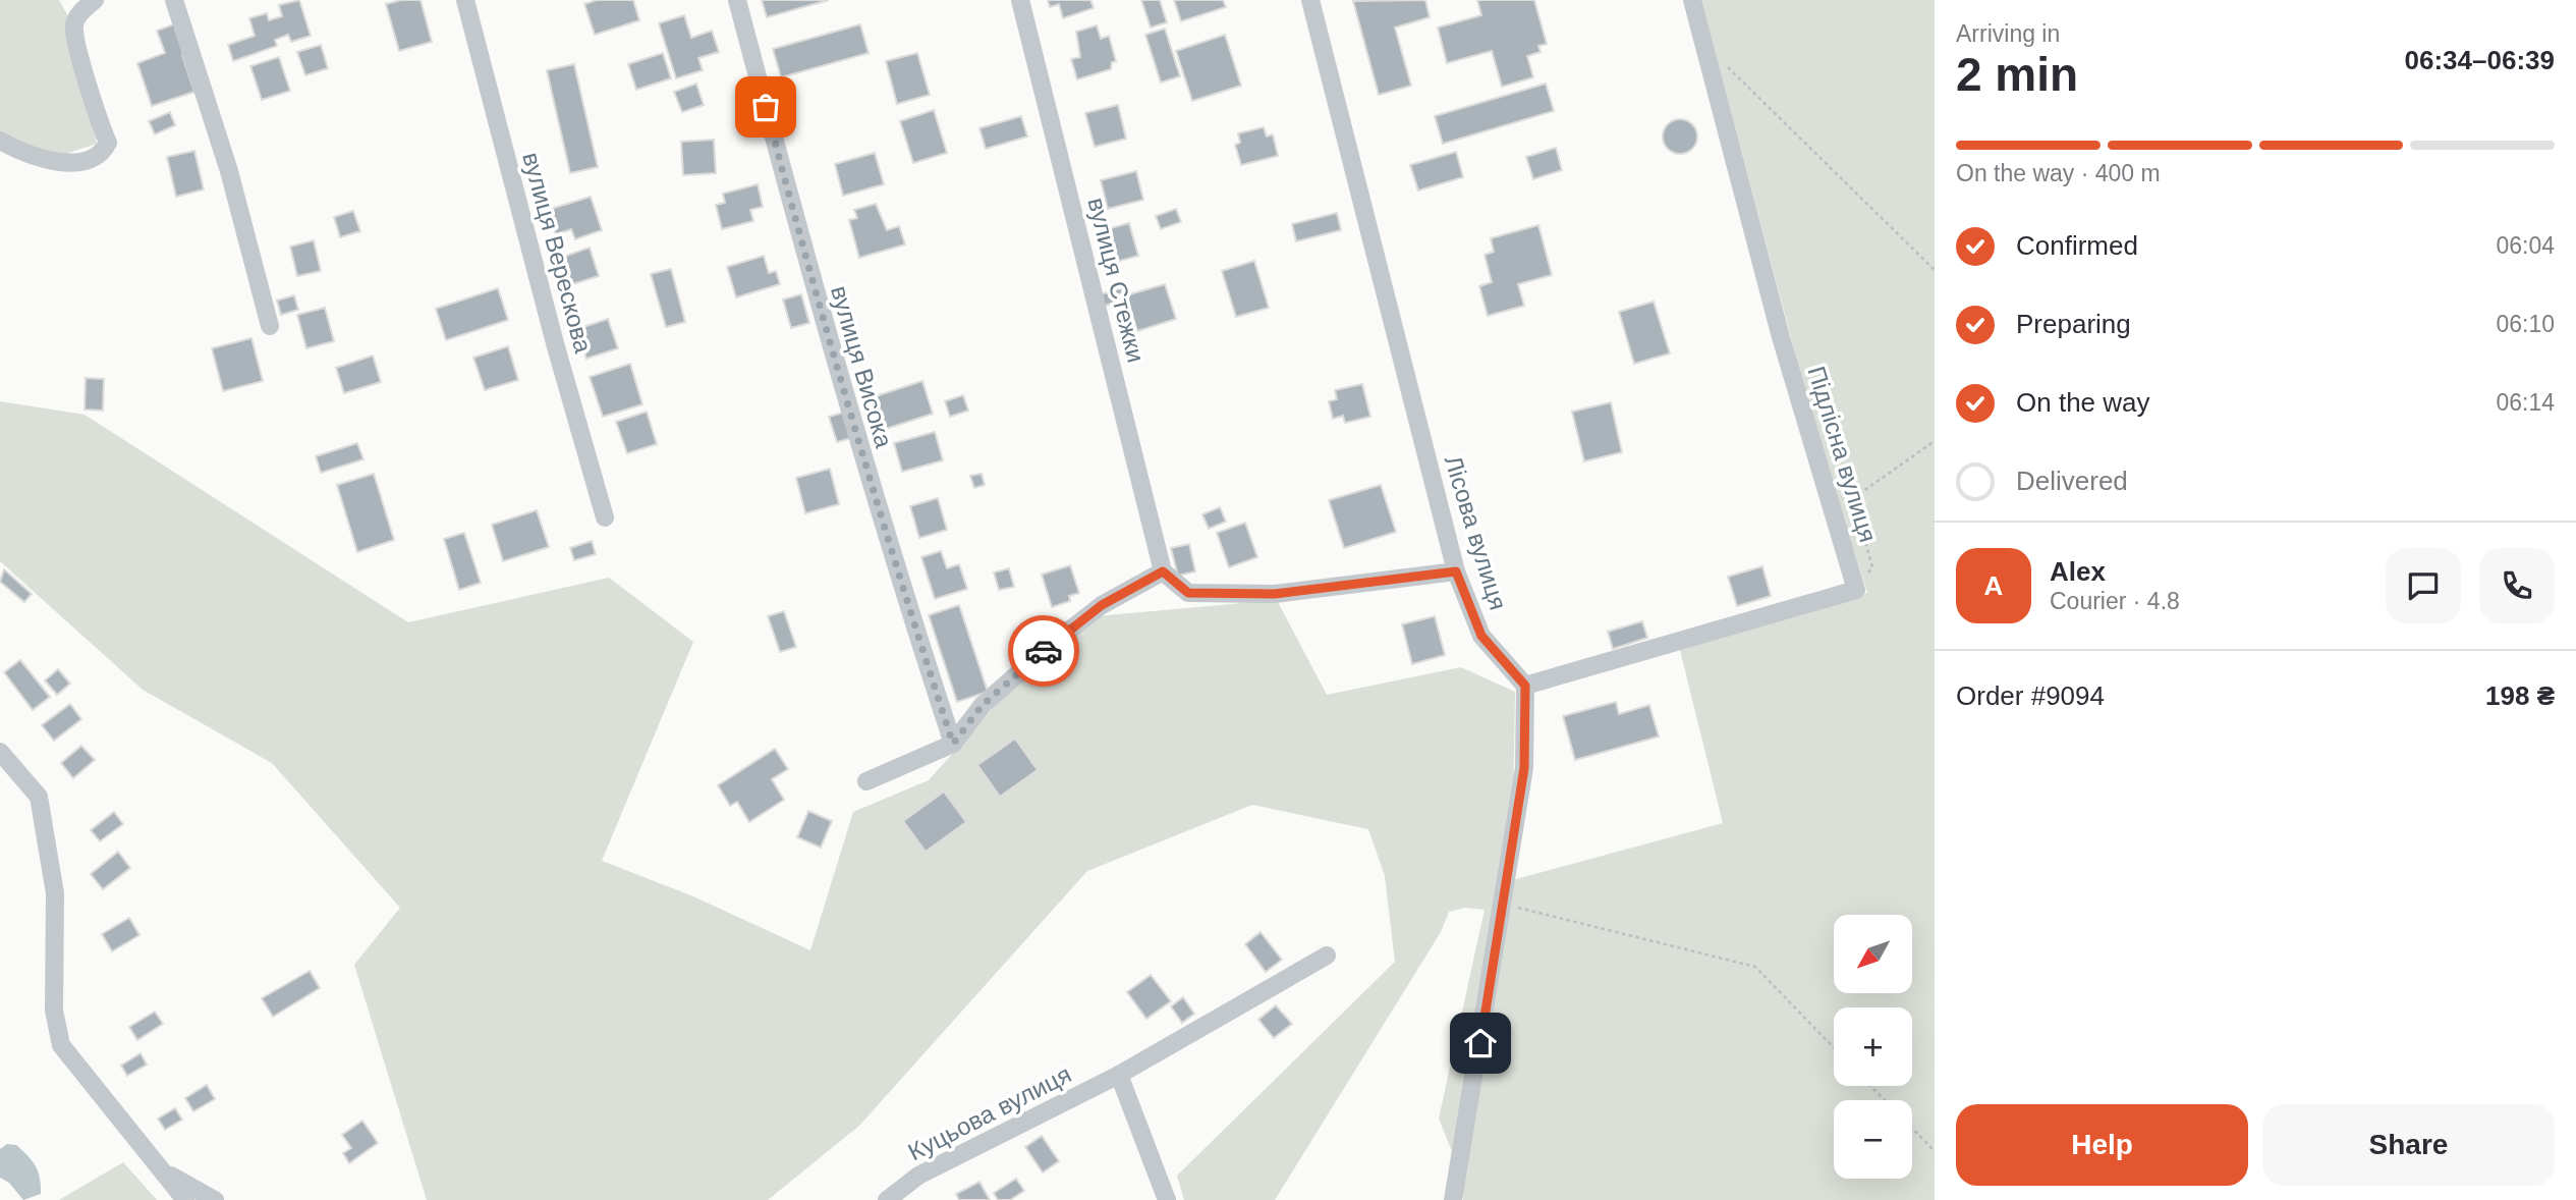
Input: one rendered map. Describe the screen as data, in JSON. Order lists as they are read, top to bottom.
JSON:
{
  "streets": {
    "street": [
      "вулиця Верескова",
      "вулиця Стежки",
      "вулиця Висока",
      "Підлісна вулиця",
      "Лісова вулиця",
      "Куцьова вулиця"
    ]
  },
  "north": "bottom left",
  "page": {
    "heading": ["2 min", "Arriving in", "06:34–06:39"],
    "panel": [
      "Alex",
      "Courier · 4.8",
      "Order #9094",
      "198 ₴"
    ],
    "bar": "On the way · 400 m",
    "list": [
      ["Confirmed", "06:04"],
      ["Preparing", "06:10"],
      ["On the way", "06:14"],
      "Delivered"
    ],
    "round": "A",
    "map_buttons": ["+", "−"],
    "buttons": ["Help", "Share"]
  }
}
